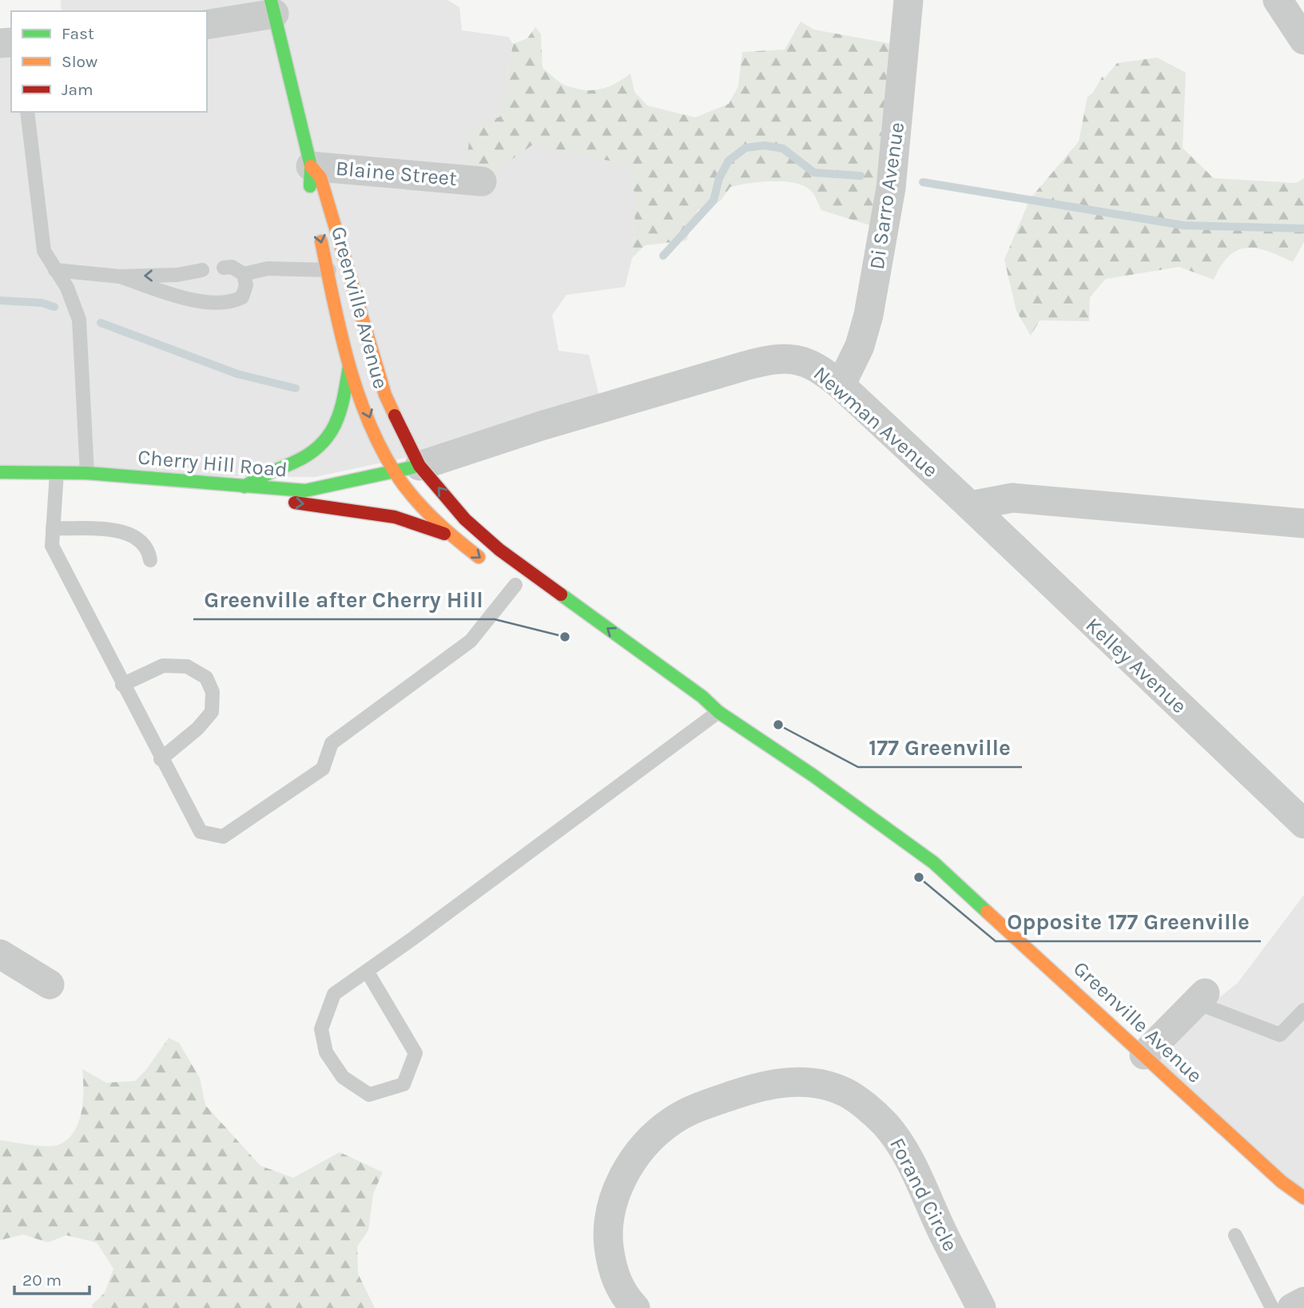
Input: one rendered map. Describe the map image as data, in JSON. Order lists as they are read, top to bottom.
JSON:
{
  "streets": {
    "main road": ["Greenville Avenue", "Cherry Hill Road"],
    "street": [
      "Blaine Street",
      "Di Sarro Avenue",
      "Newman Avenue",
      "Kelley Avenue",
      "Forand Circle"
    ]
  },
  "crossings": [
    ["Blaine Street", "Greenville Avenue"],
    ["Di Sarro Avenue", "Newman Avenue"],
    ["Greenville Avenue", "Newman Avenue"],
    ["Greenville Avenue", "Cherry Hill Road"],
    ["Newman Avenue", "Cherry Hill Road"],
    ["Newman Avenue", "Kelley Avenue"]
  ],
  "places": ["Greenville after Cherry Hill", "177 Greenville", "Opposite 177 Greenville"],
  "legend": ["Fast", "Slow", "Jam"],
  "scale_bar": "20 m"
}
